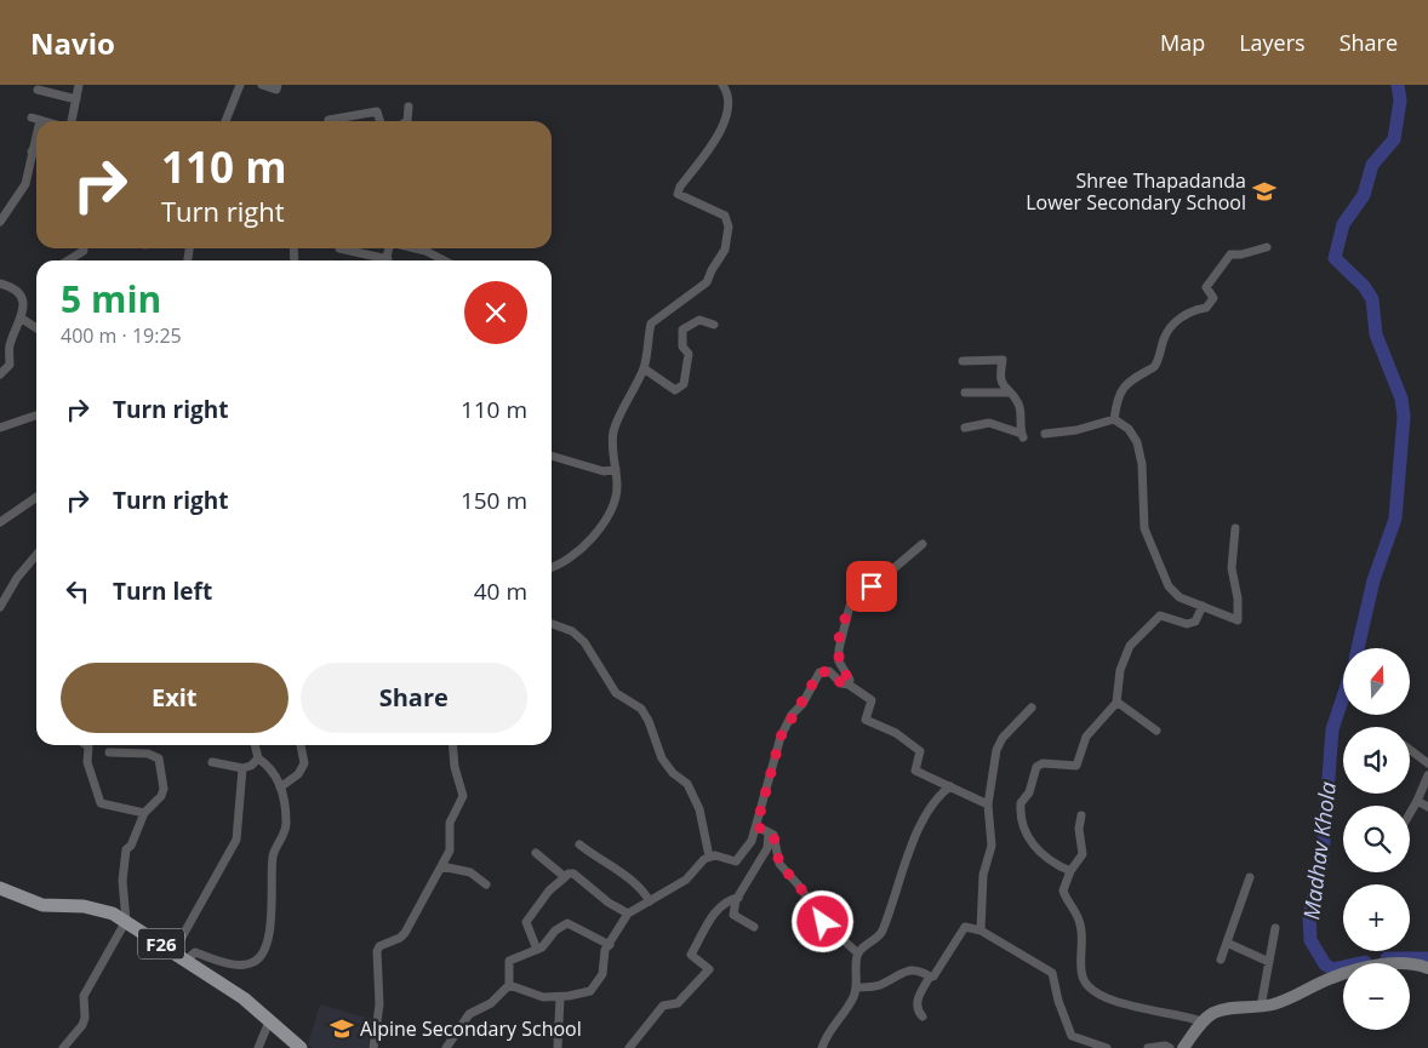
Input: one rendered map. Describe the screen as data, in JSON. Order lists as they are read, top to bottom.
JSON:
{
  "streets": {
    "main road": ["F26"]
  },
  "water": ["Madhav Khola"],
  "places": {
    "school or university": ["Shree Thapadanda Lower Secondary School", "Alpine Secondary School"]
  },
  "north": "top",
  "page": {
    "header": "Navio",
    "nav": ["Map", "Layers", "Share"],
    "turn": ["110 m", "Turn right"],
    "heading": ["5 min", "400 m · 19:25"],
    "list": [
      {
        "name": "Turn right",
        "value": "110 m"
      },
      {
        "name": "Turn right",
        "value": "150 m"
      },
      {
        "name": "Turn left",
        "value": "40 m"
      }
    ],
    "map_buttons": ["+", "−"],
    "buttons": ["Exit", "Share"]
  }
}
